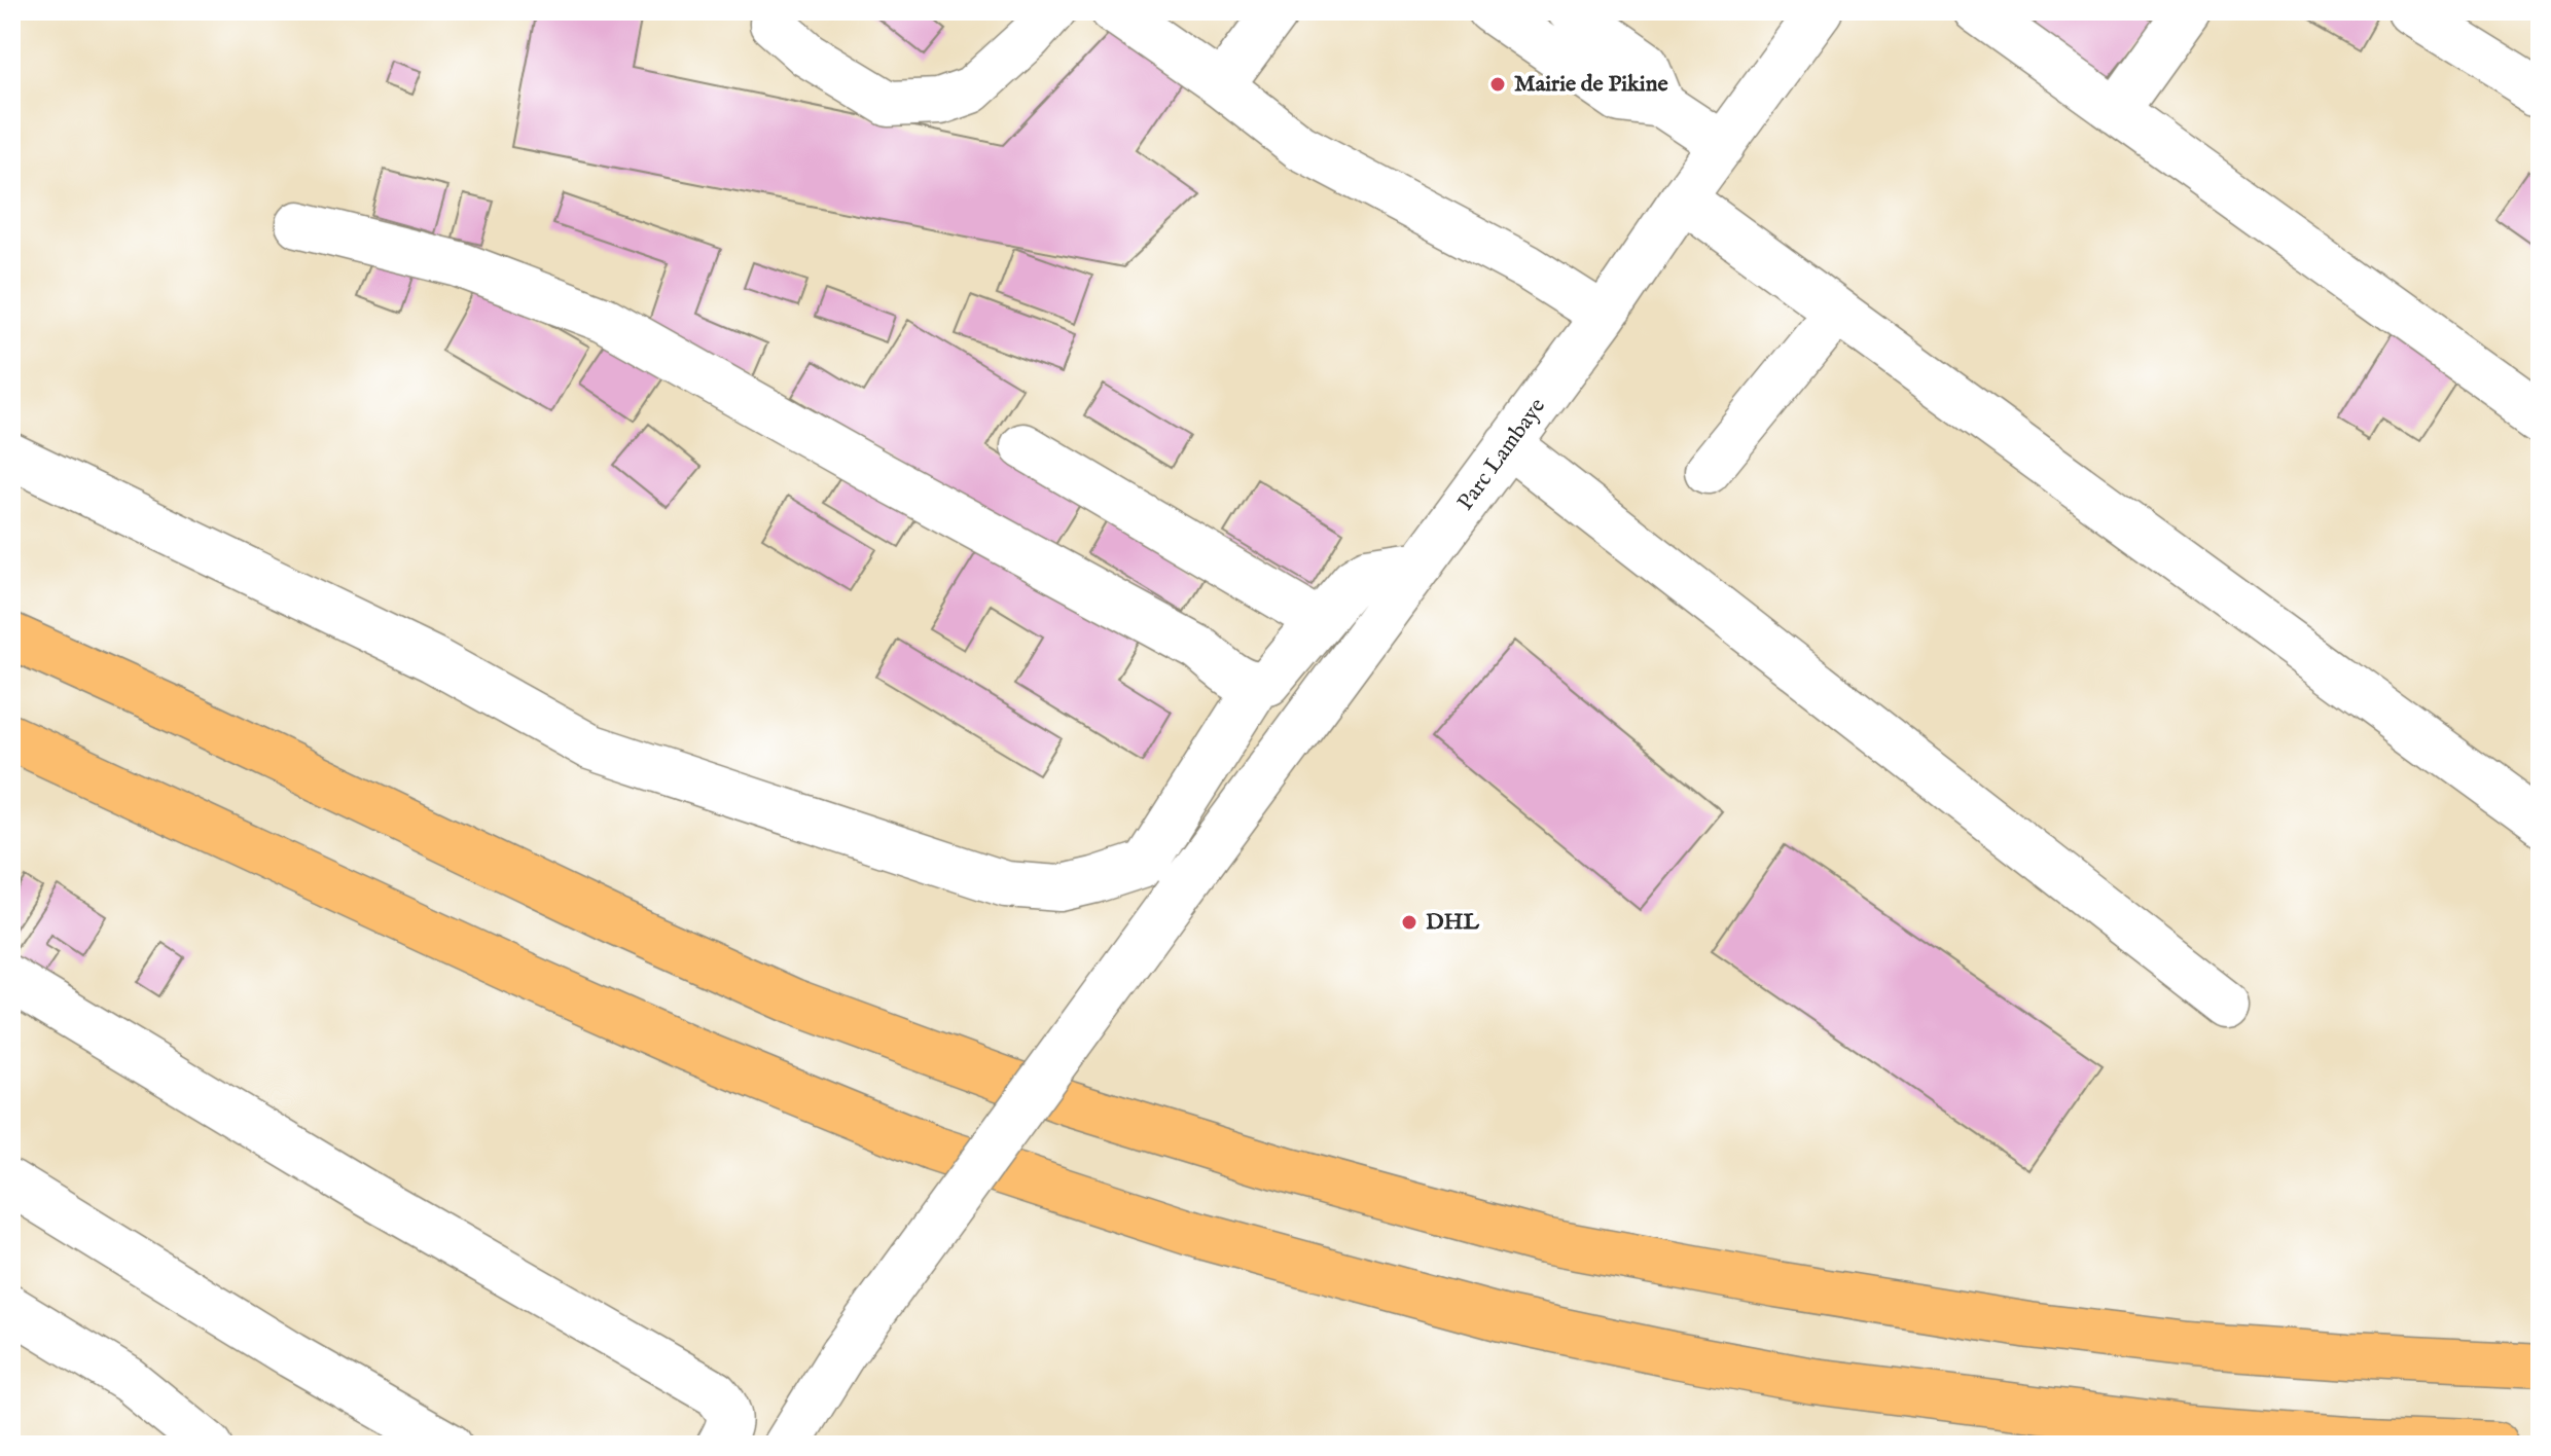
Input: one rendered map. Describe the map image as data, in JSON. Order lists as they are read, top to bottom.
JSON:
{
  "streets": {
    "street": ["Parc Lambaye"]
  },
  "places": ["Mairie de Pikine", "DHL"]
}
